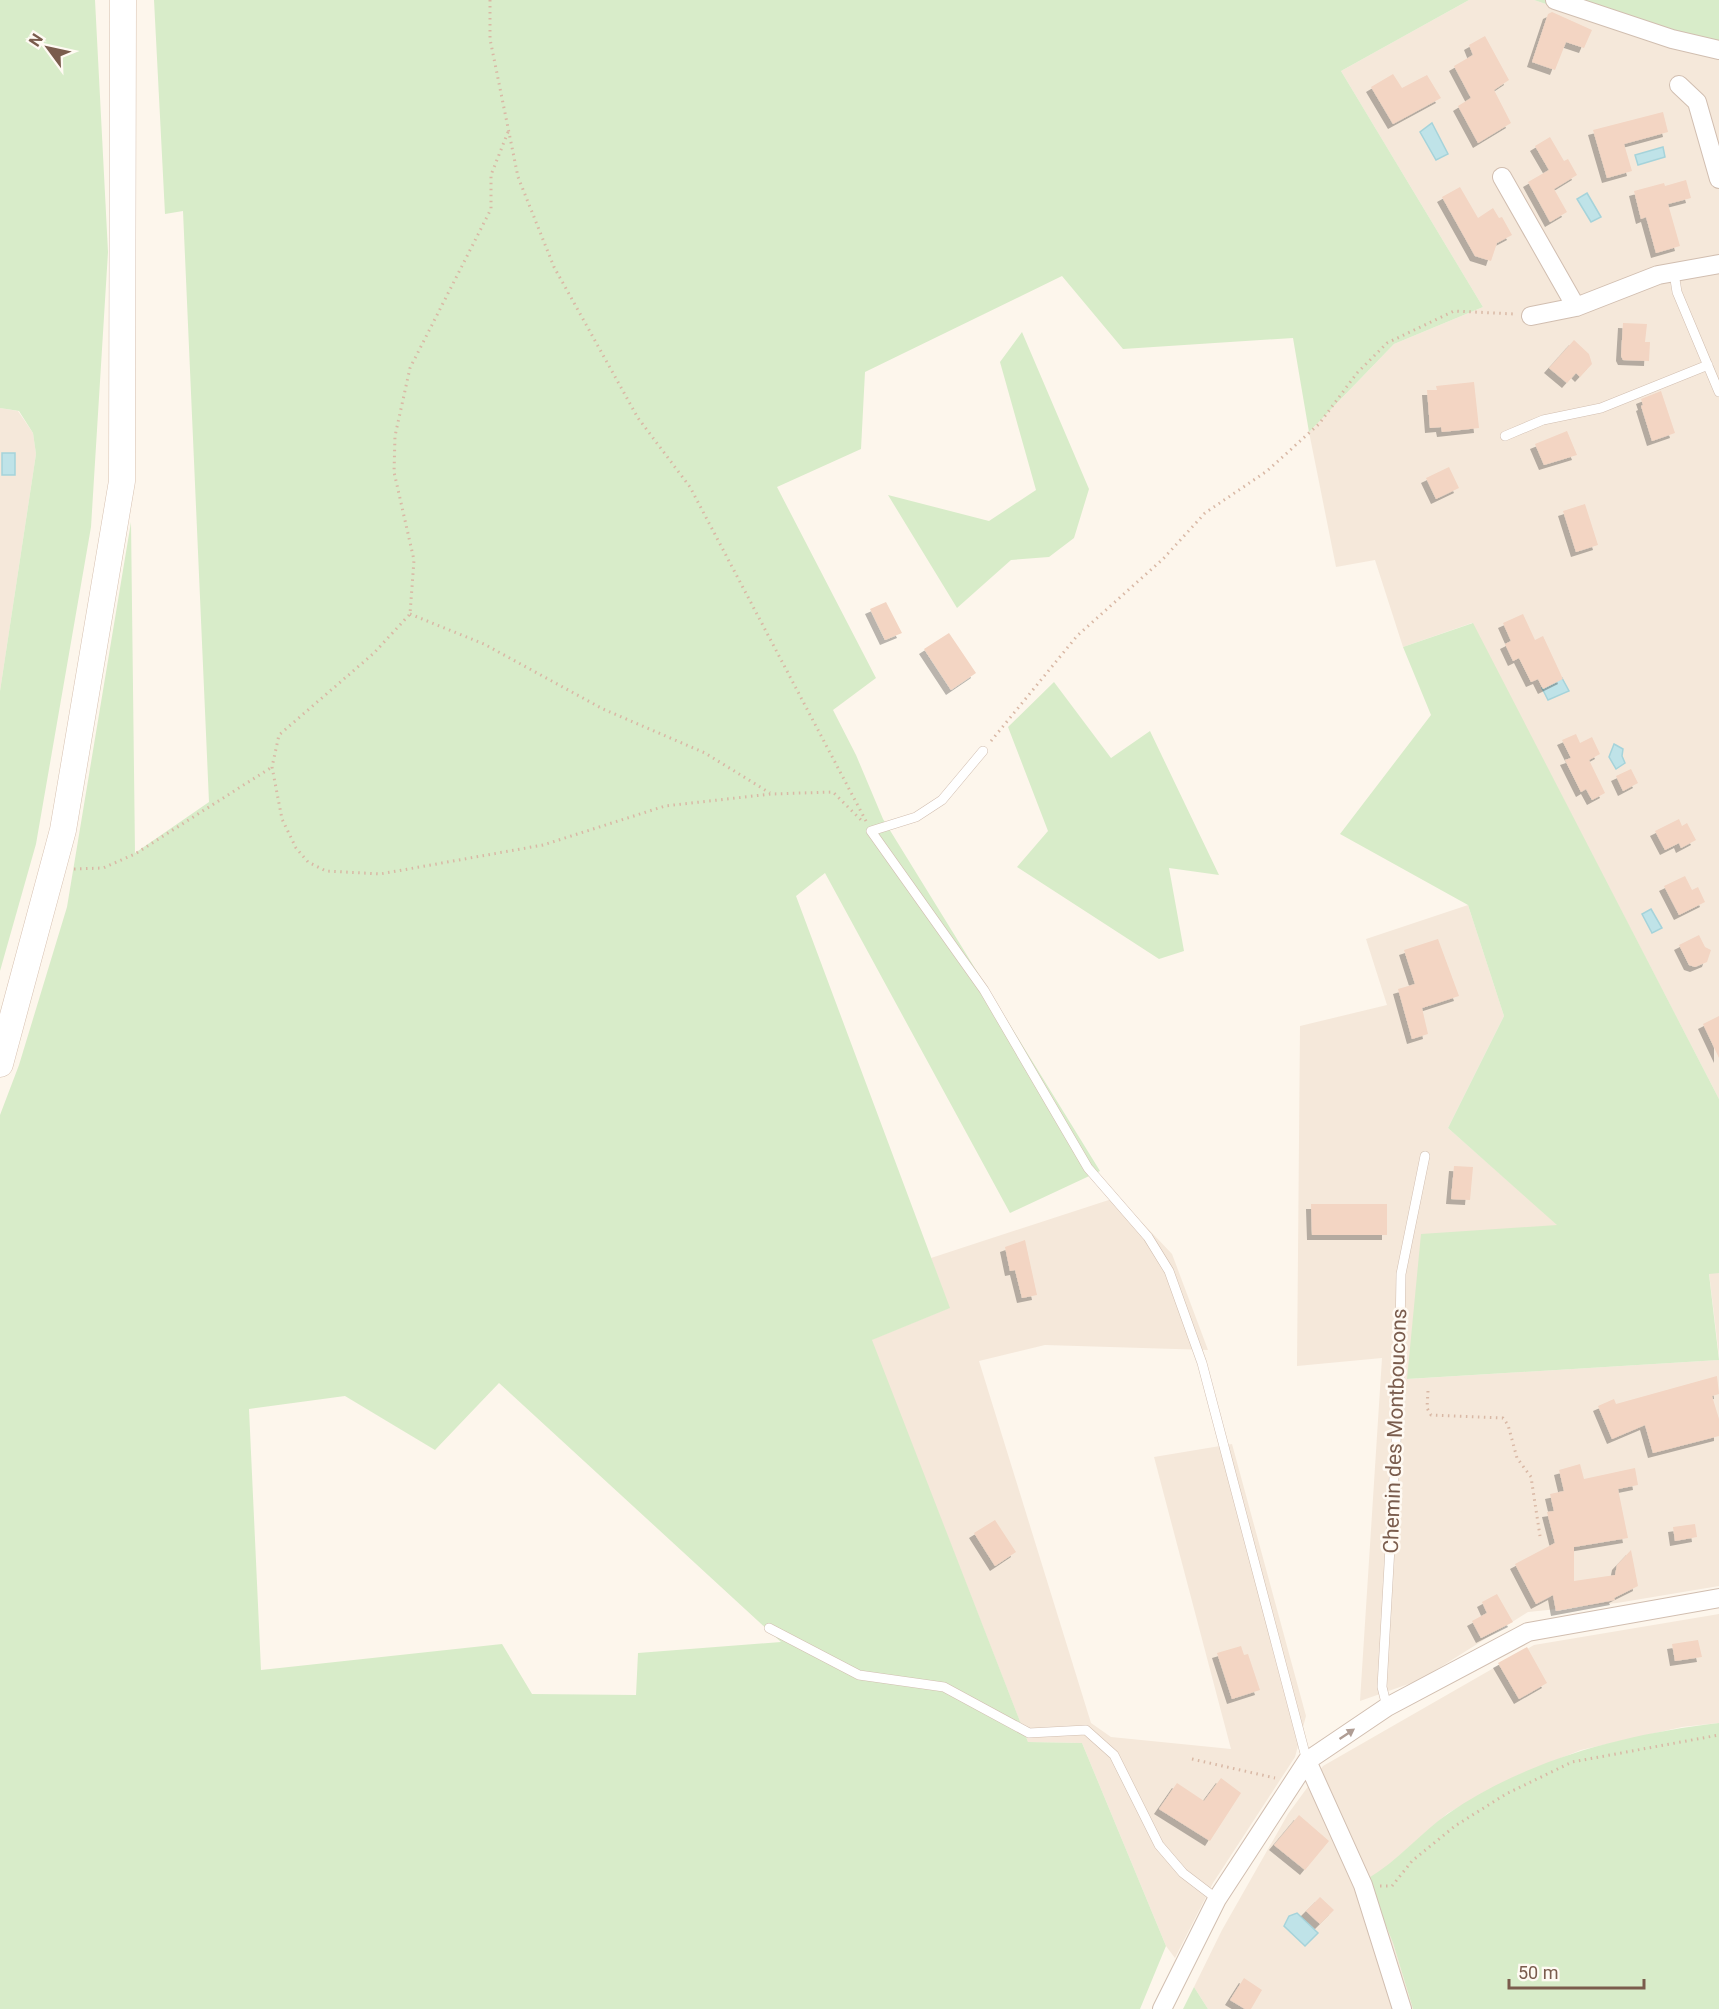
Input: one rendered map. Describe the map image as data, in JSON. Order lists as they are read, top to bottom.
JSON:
{
  "streets": {
    "lane": ["Chemin des Montboucons"]
  },
  "scale_bar": "50 m",
  "north": "top left"
}
